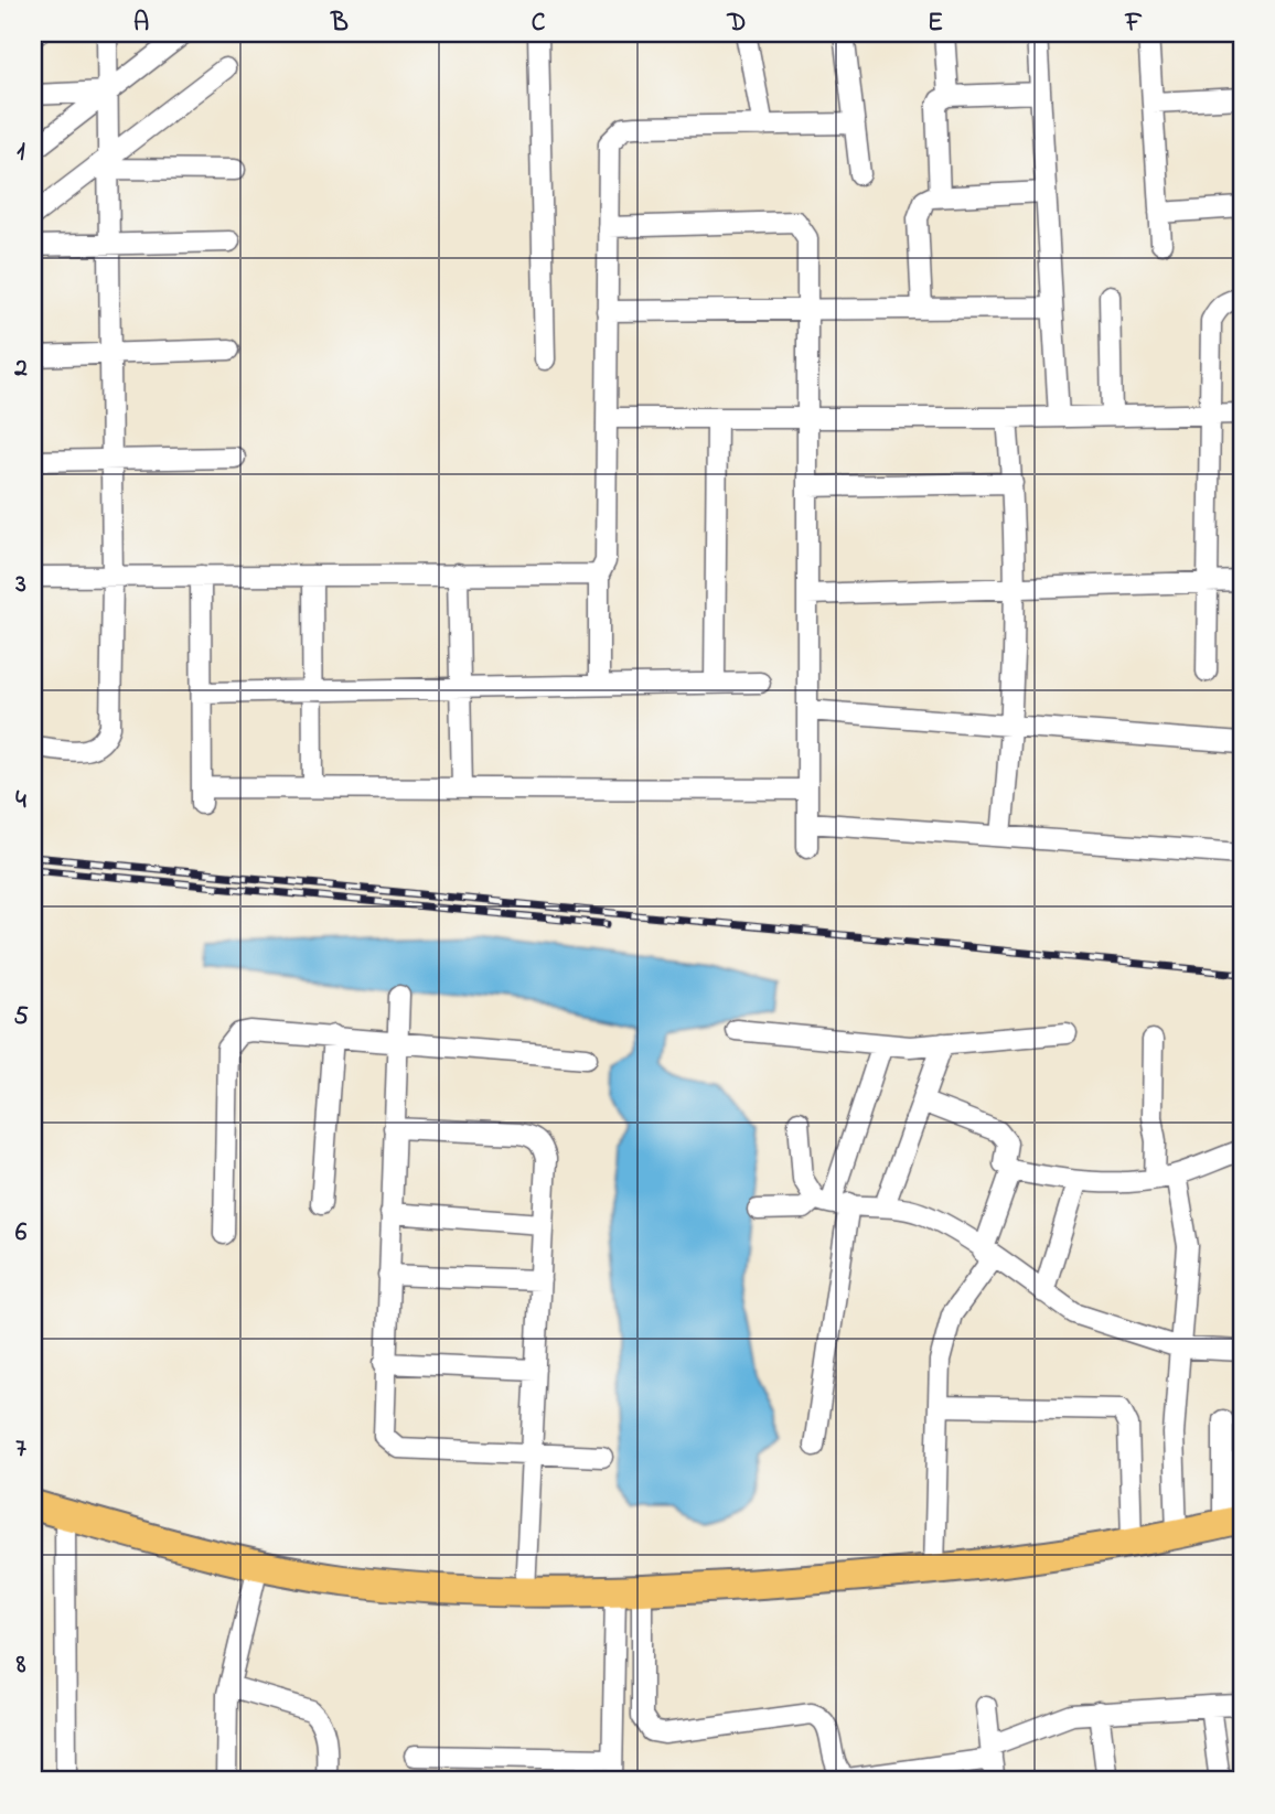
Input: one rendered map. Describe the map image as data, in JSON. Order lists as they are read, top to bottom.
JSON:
{
  "grid": {
    "columns": [
      "A",
      "B",
      "C",
      "D",
      "E",
      "F"
    ],
    "rows": [
      "1",
      "2",
      "3",
      "4",
      "5",
      "6",
      "7",
      "8"
    ]
  }
}
